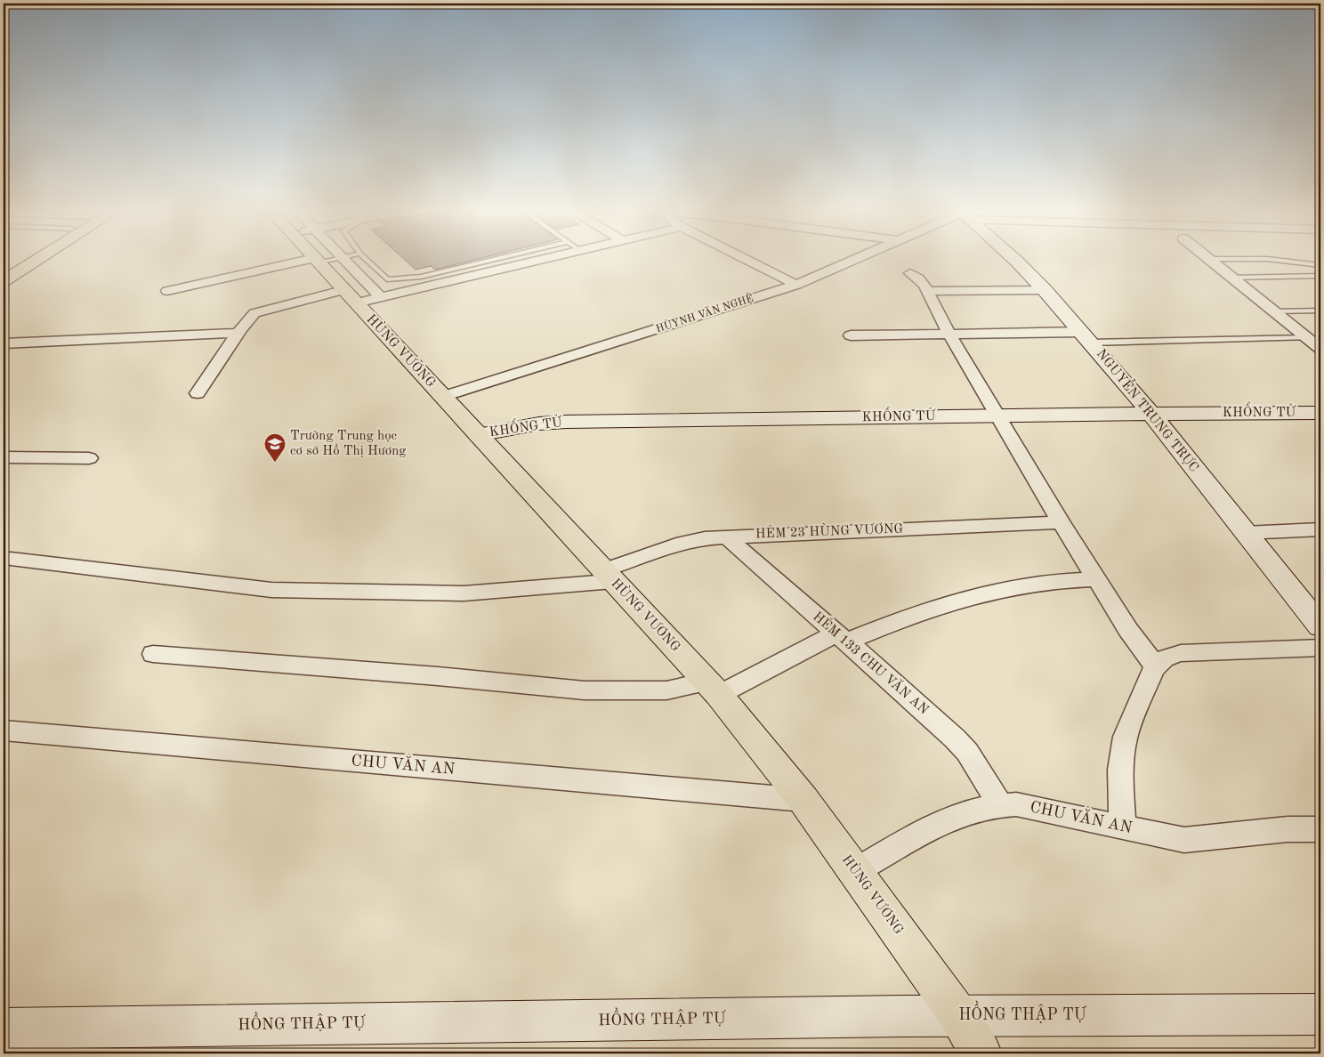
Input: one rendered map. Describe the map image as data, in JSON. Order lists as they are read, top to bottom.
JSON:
{
  "streets": {
    "main road": ["HÙNG VƯƠNG"],
    "street": [
      "HÙYNH VĂN NGHỆ",
      "NGUYỄN TRUNG TRỰC",
      "KHỔNG TỬ",
      "HẺM 23 HÙNG VƯƠNG",
      "HẺM 133 CHU VĂN AN",
      "CHU VĂN AN",
      "HỒNG THẬP TỰ"
    ]
  },
  "crossings": [
    ["HÙYNH VĂN NGHỆ", "HÙNG VƯƠNG"],
    ["HÙNG VƯƠNG", "KHỔNG TỬ"],
    ["HÙNG VƯƠNG", "HẺM 23 HÙNG VƯƠNG"],
    ["HÙNG VƯƠNG", "CHU VĂN AN"],
    ["HÙNG VƯƠNG", "HỒNG THẬP TỰ"],
    ["NGUYỄN TRUNG TRỰC", "KHỔNG TỬ"],
    ["HẺM 23 HÙNG VƯƠNG", "HẺM 133 CHU VĂN AN"],
    ["HẺM 133 CHU VĂN AN", "CHU VĂN AN"]
  ],
  "places": {
    "school or university": ["Trường Trung học cơ sở Hồ Thị Hương"]
  }
}
